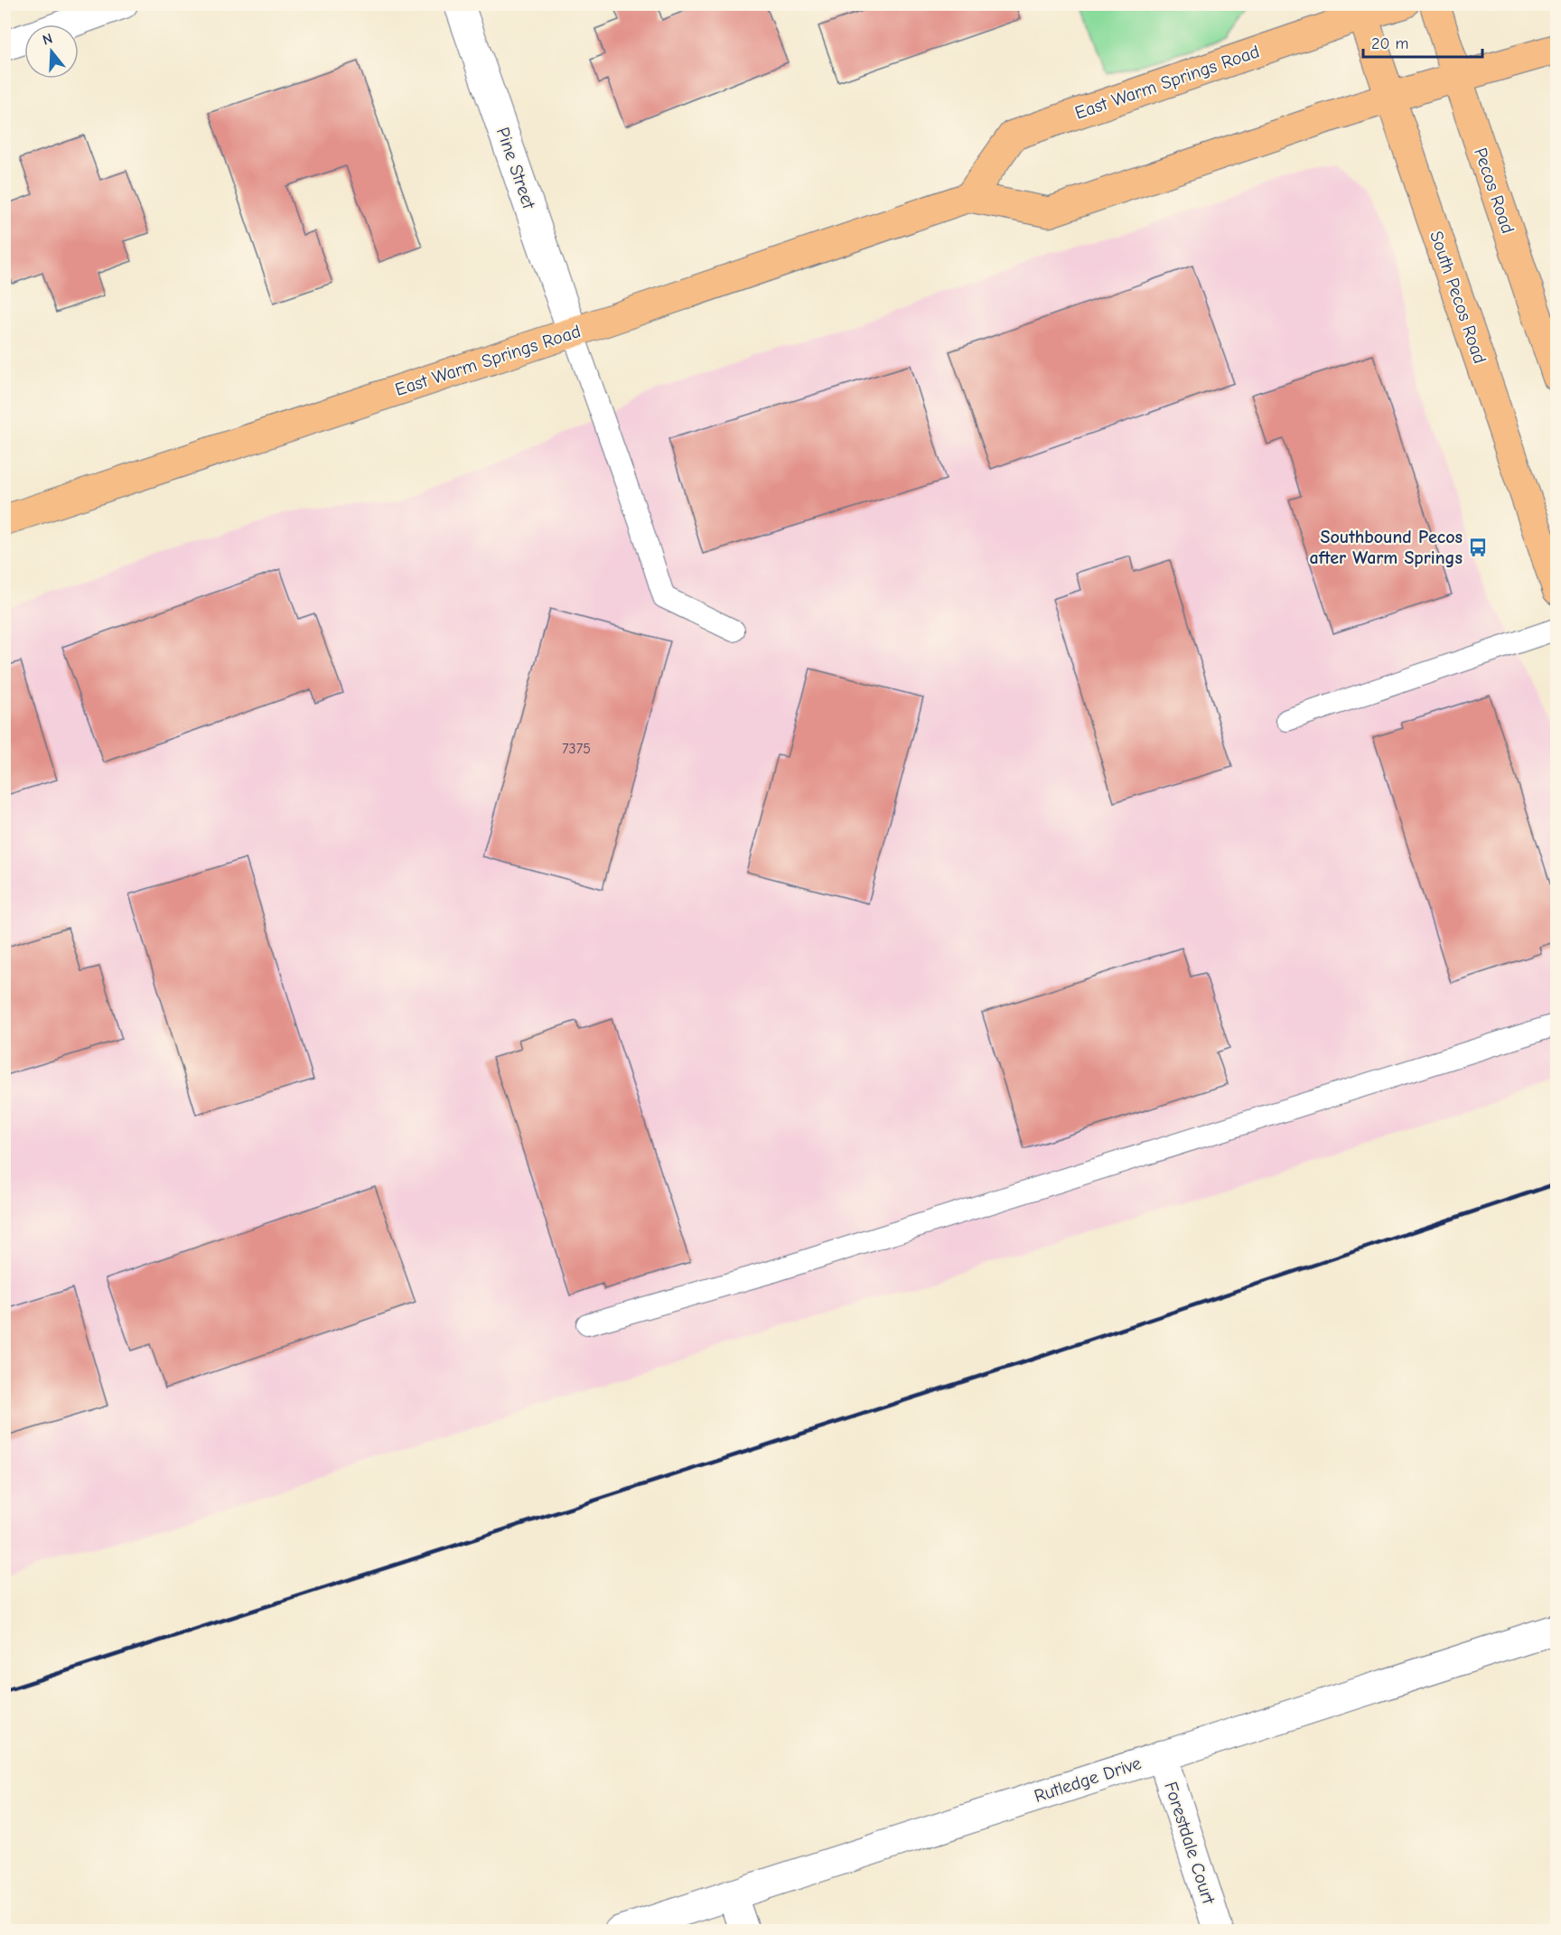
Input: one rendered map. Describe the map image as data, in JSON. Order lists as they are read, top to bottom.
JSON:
{
  "streets": {
    "main road": ["East Warm Springs Road", "Pecos Road", "South Pecos Road"],
    "street": ["Pine Street", "Rutledge Drive", "Forestdale Court"]
  },
  "crossings": [
    ["East Warm Springs Road", "Pine Street"],
    ["East Warm Springs Road", "Pecos Road"],
    ["East Warm Springs Road", "South Pecos Road"],
    ["Rutledge Drive", "Forestdale Court"]
  ],
  "places": {
    "bus stop": ["Southbound Pecos after Warm Springs"]
  },
  "house_numbers": ["7375"],
  "scale_bar": "20 m",
  "north": "top"
}
